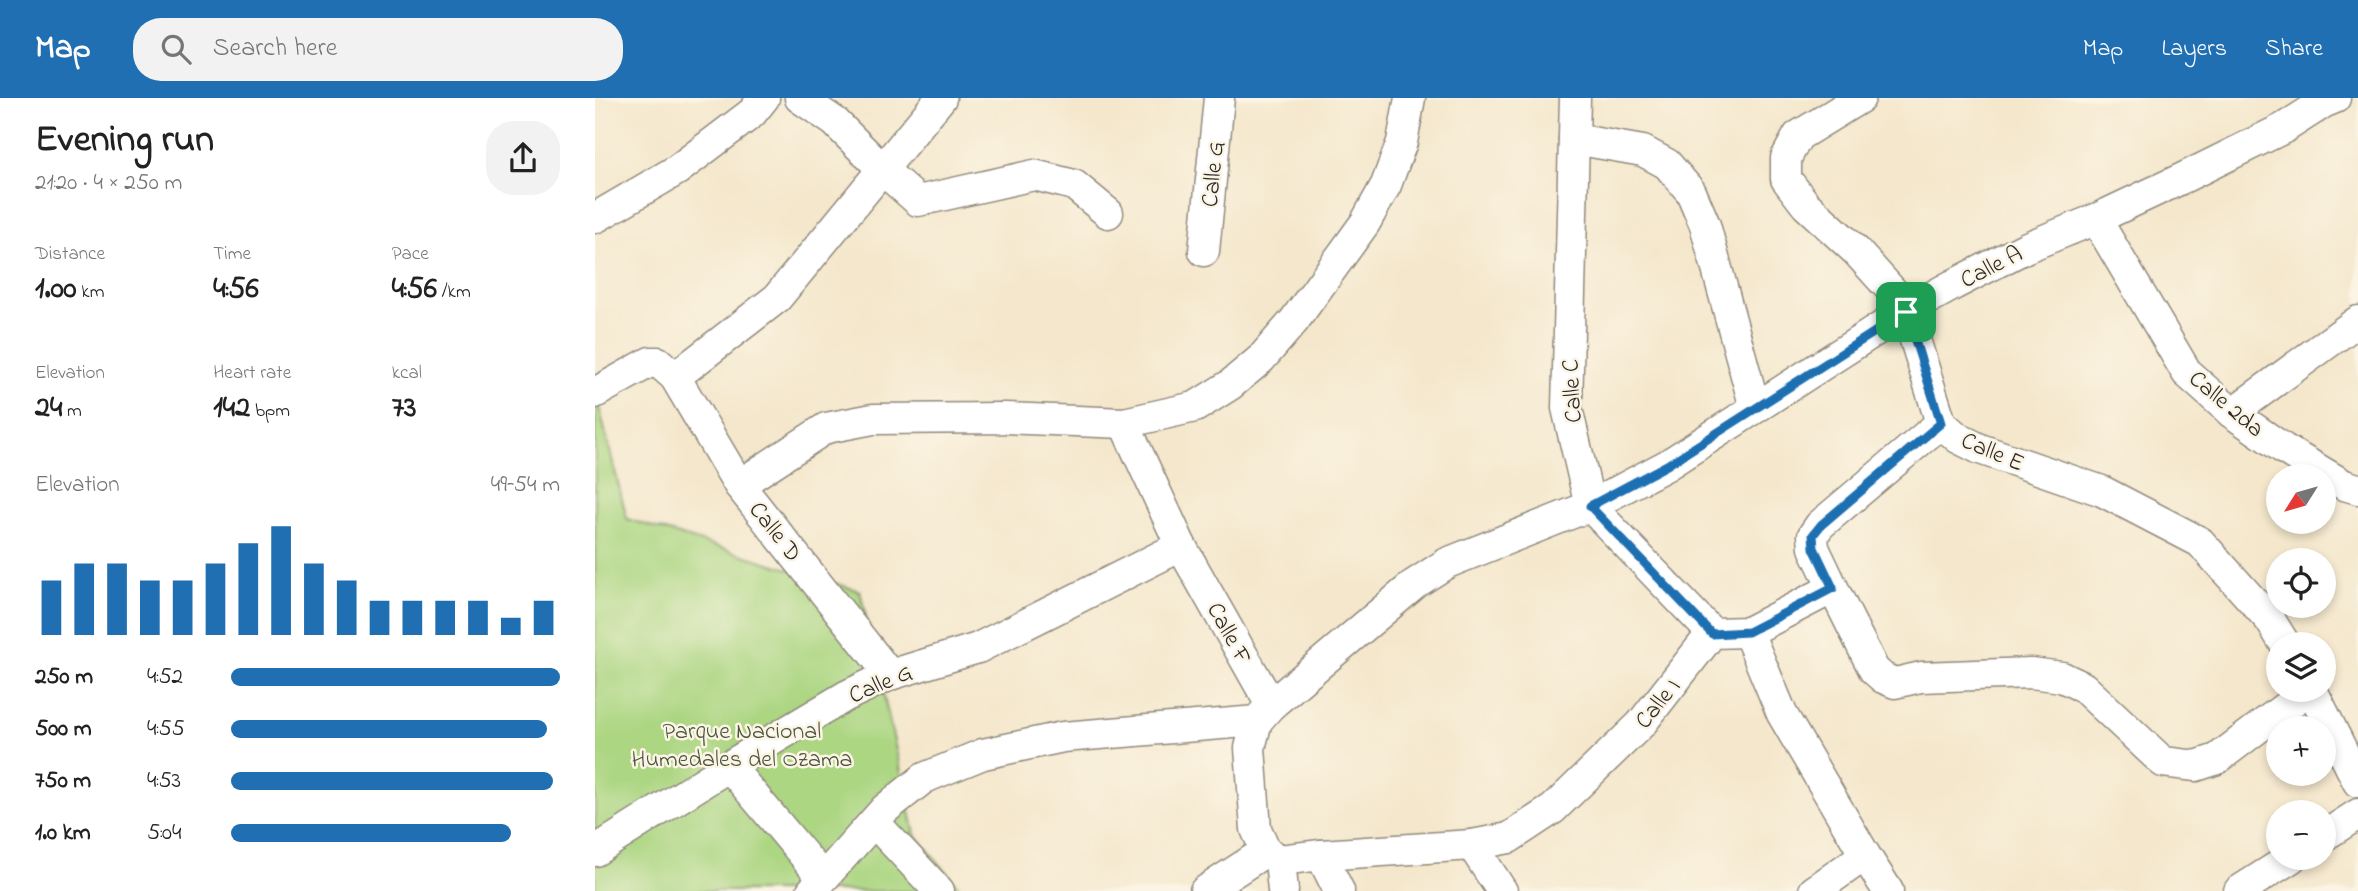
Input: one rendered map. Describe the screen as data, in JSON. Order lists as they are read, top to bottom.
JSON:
{
  "streets": {
    "street": [
      "Calle G",
      "Calle A",
      "Calle C",
      "Calle 2da",
      "Calle E",
      "Calle D",
      "Calle F",
      "Calle I"
    ]
  },
  "crossings": [
    ["Calle G", "Calle D"],
    ["Calle G", "Calle F"],
    ["Calle A", "Calle C"],
    ["Calle A", "Calle 2da"],
    ["Calle A", "Calle E"],
    ["Calle A", "Calle F"]
  ],
  "parks": ["Parque Nacional Humedales del Ozama"],
  "north": "bottom left",
  "page": {
    "header": "Map",
    "search": "Search here",
    "nav": ["Map", "Layers", "Share"],
    "heading": ["Evening run", "21:20 · 4 × 250 m"],
    "stats": [
      ["Distance", "1.00 km"],
      ["Time", "4:56"],
      ["Pace", "4:56 /km"],
      ["Elevation", "24 m"],
      ["Heart rate", "142 bpm"],
      ["kcal", "73"]
    ],
    "chart": ["Elevation", "49–54 m"],
    "map_buttons": ["+", "−"],
    "list": [
      {
        "name": "250 m",
        "note": "4:52"
      },
      {
        "name": "500 m",
        "note": "4:55"
      },
      {
        "name": "750 m",
        "note": "4:53"
      },
      {
        "name": "1.0 km",
        "note": "5:04"
      }
    ]
  }
}
